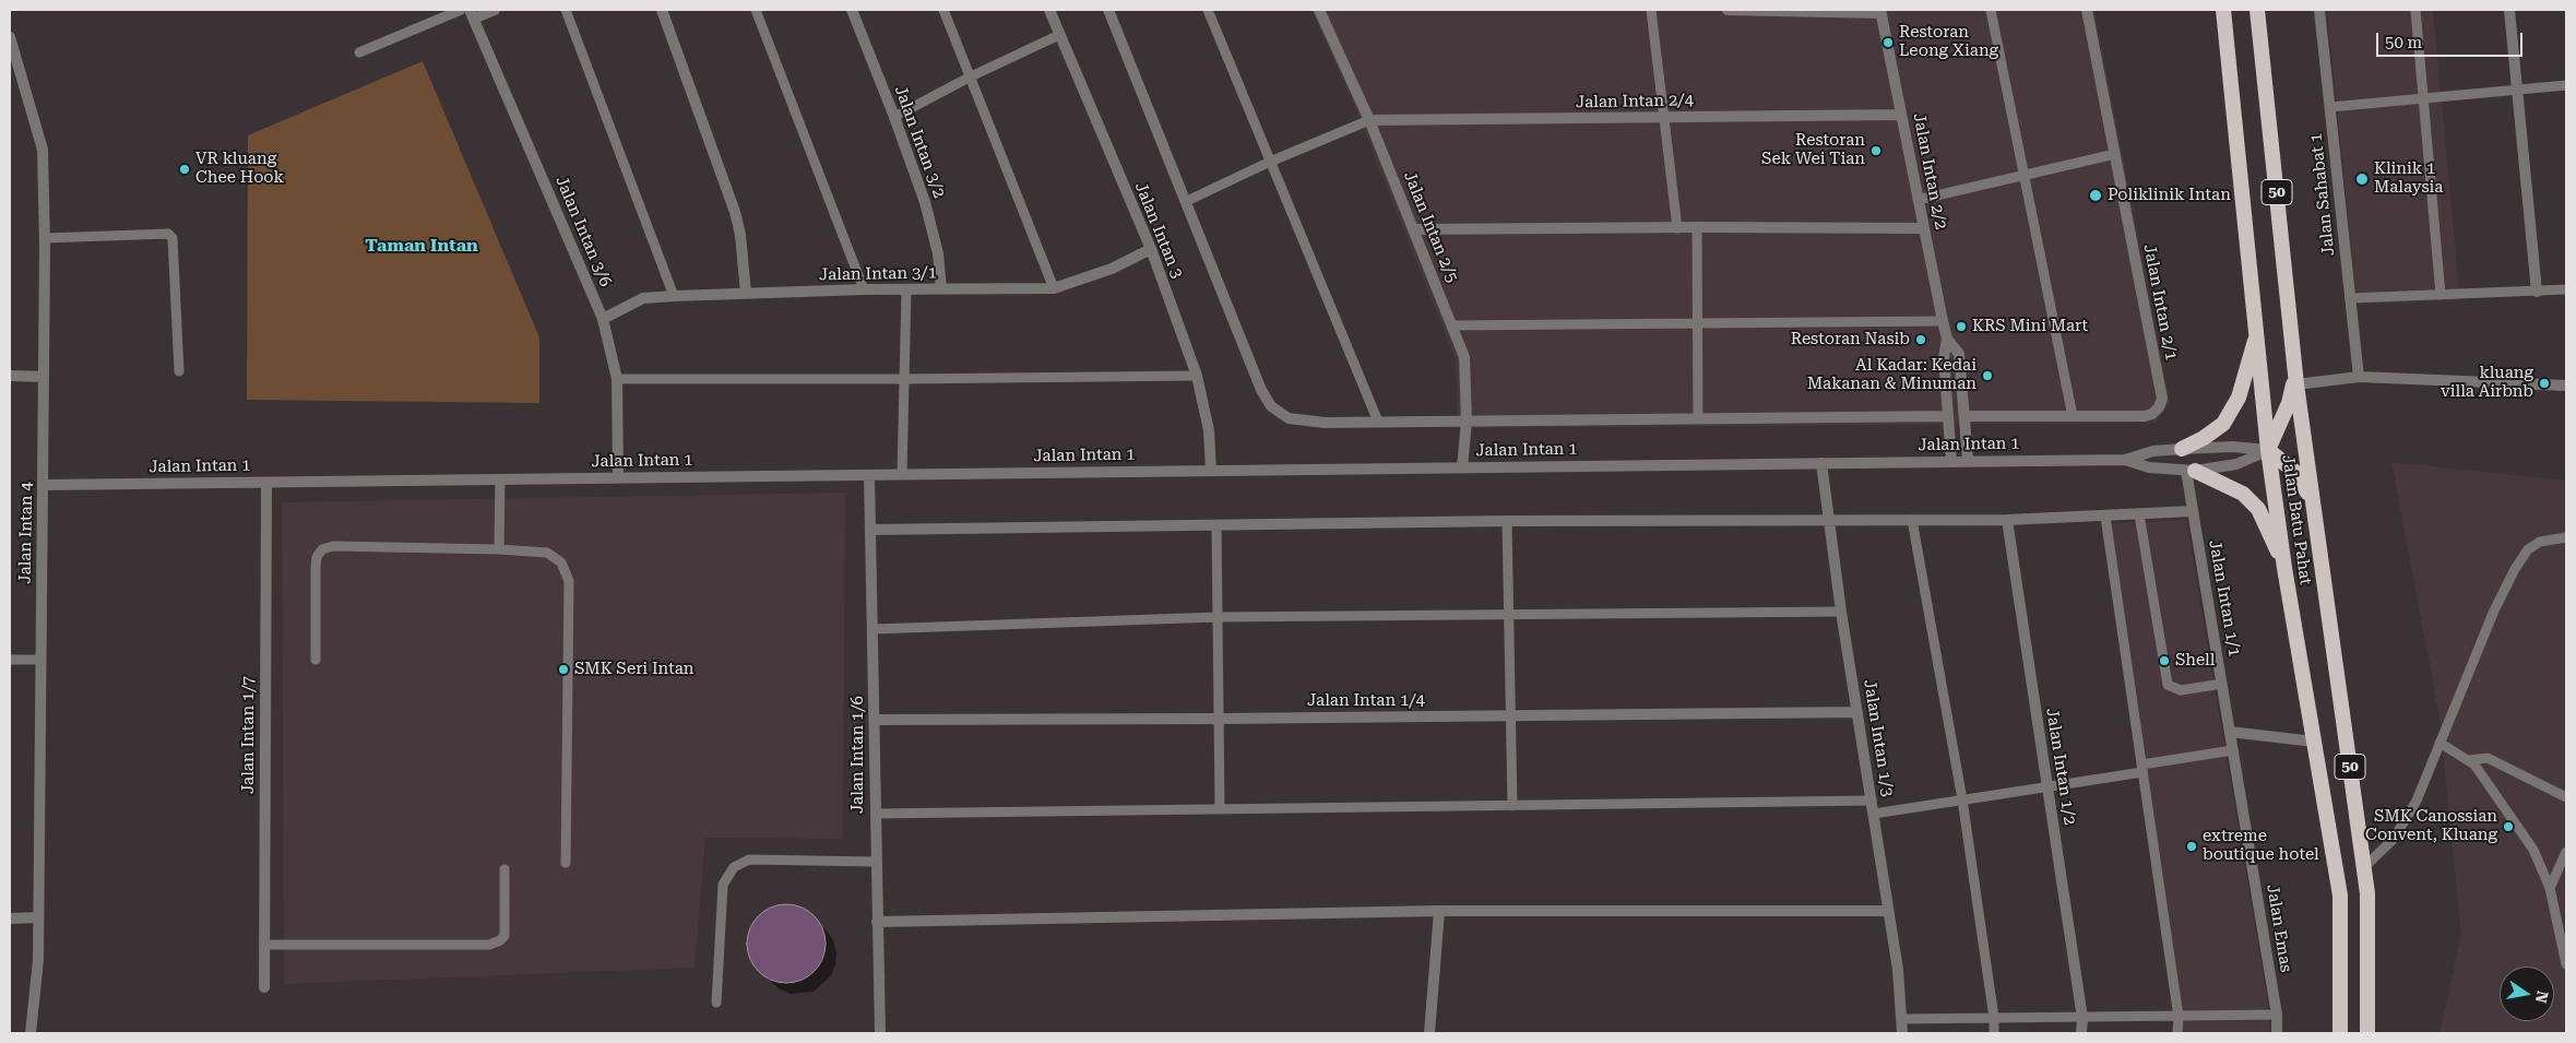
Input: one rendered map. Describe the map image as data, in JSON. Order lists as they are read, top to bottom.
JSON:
{
  "streets": {
    "highway": ["50", "Jalan Batu Pahat"],
    "street": [
      "Jalan Intan 2/4",
      "Jalan Intan 3/2",
      "Jalan Intan 2/2",
      "Jalan Sahabat 1",
      "Jalan Intan 2/5",
      "Jalan Intan 3",
      "Jalan Intan 3/6",
      "Jalan Intan 3/1",
      "Jalan Intan 2/1",
      "Jalan Intan 1",
      "Jalan Intan 4",
      "Jalan Intan 1/1",
      "Jalan Intan 1/4",
      "Jalan Intan 1/7",
      "Jalan Intan 1/3",
      "Jalan Intan 1/6",
      "Jalan Intan 1/2",
      "Jalan Emas"
    ]
  },
  "crossings": [
    ["Jalan Intan 2/4", "Jalan Intan 2/2"],
    ["Jalan Intan 2/4", "Jalan Intan 2/5"],
    ["Jalan Intan 3/2", "Jalan Intan 3/1"],
    ["Jalan Intan 2/2", "Jalan Intan 2/1"],
    ["Jalan Intan 2/2", "Jalan Intan 1"],
    ["Jalan Intan 2/5", "Jalan Intan 1"],
    ["Jalan Intan 3", "Jalan Intan 3/1"],
    ["Jalan Intan 3", "Jalan Intan 1"],
    ["Jalan Intan 3/6", "Jalan Intan 3/1"],
    ["Jalan Intan 3/6", "Jalan Intan 1"],
    ["Jalan Intan 1", "Jalan Batu Pahat"],
    ["Jalan Intan 1", "Jalan Intan 4"],
    ["Jalan Intan 1", "Jalan Intan 1/1"],
    ["Jalan Intan 1", "Jalan Intan 1/7"],
    ["Jalan Intan 1", "Jalan Intan 1/3"],
    ["Jalan Intan 1", "Jalan Intan 1/6"],
    ["Jalan Intan 1/1", "Jalan Emas"],
    ["Jalan Intan 1/4", "Jalan Intan 1/3"],
    ["Jalan Intan 1/4", "Jalan Intan 1/6"]
  ],
  "districts": ["Taman Intan"],
  "places": [
    "Restoran Leong Xiang",
    "Restoran Sek Wei Tian",
    "VR kluang Chee Hook",
    "Klinik 1 Malaysia",
    "Poliklinik Intan",
    "KRS Mini Mart",
    "Restoran Nasib",
    "Al Kadar: Kedai Makanan & Minuman",
    "kluang villa Airbnb",
    "Shell",
    "SMK Seri Intan",
    "SMK Canossian Convent, Kluang",
    "extreme boutique hotel"
  ],
  "scale_bar": "50 m",
  "north": "right"
}
